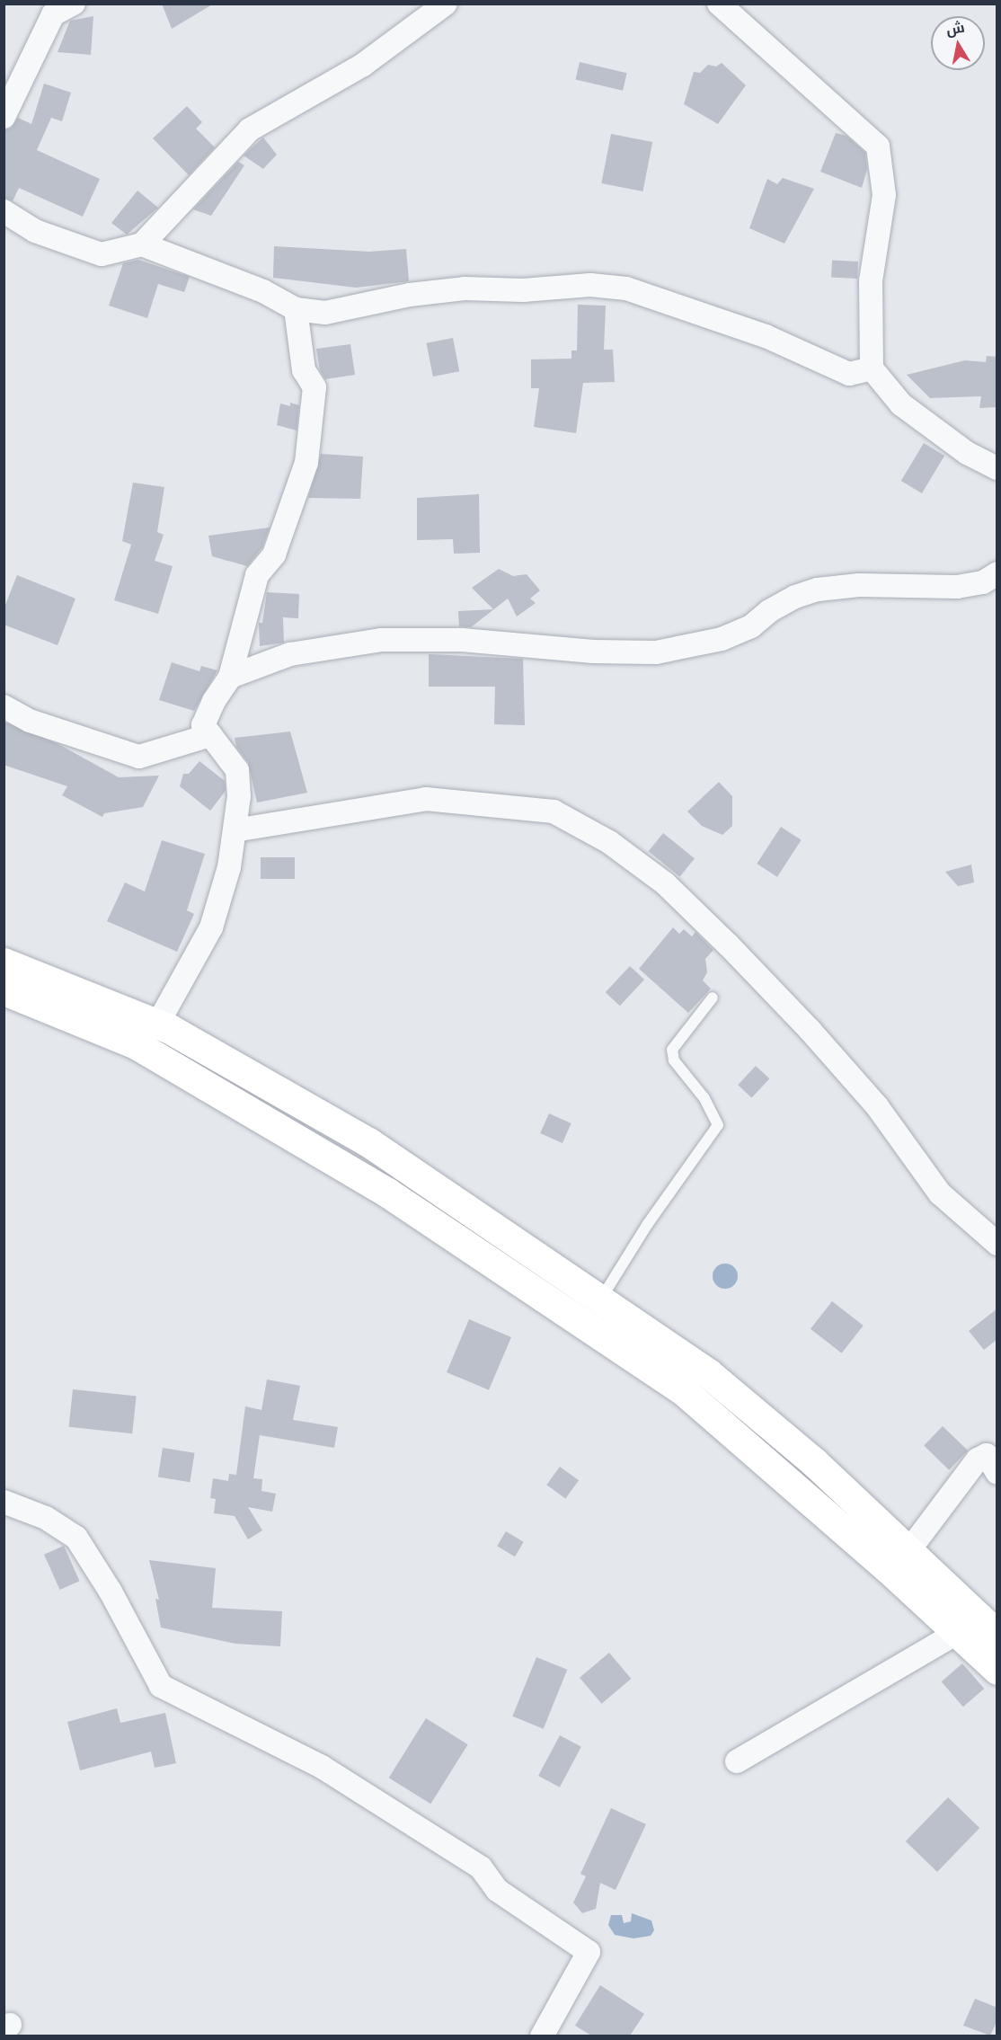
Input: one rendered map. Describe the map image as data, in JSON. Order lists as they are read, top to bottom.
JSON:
{
  "north": "top"
}
